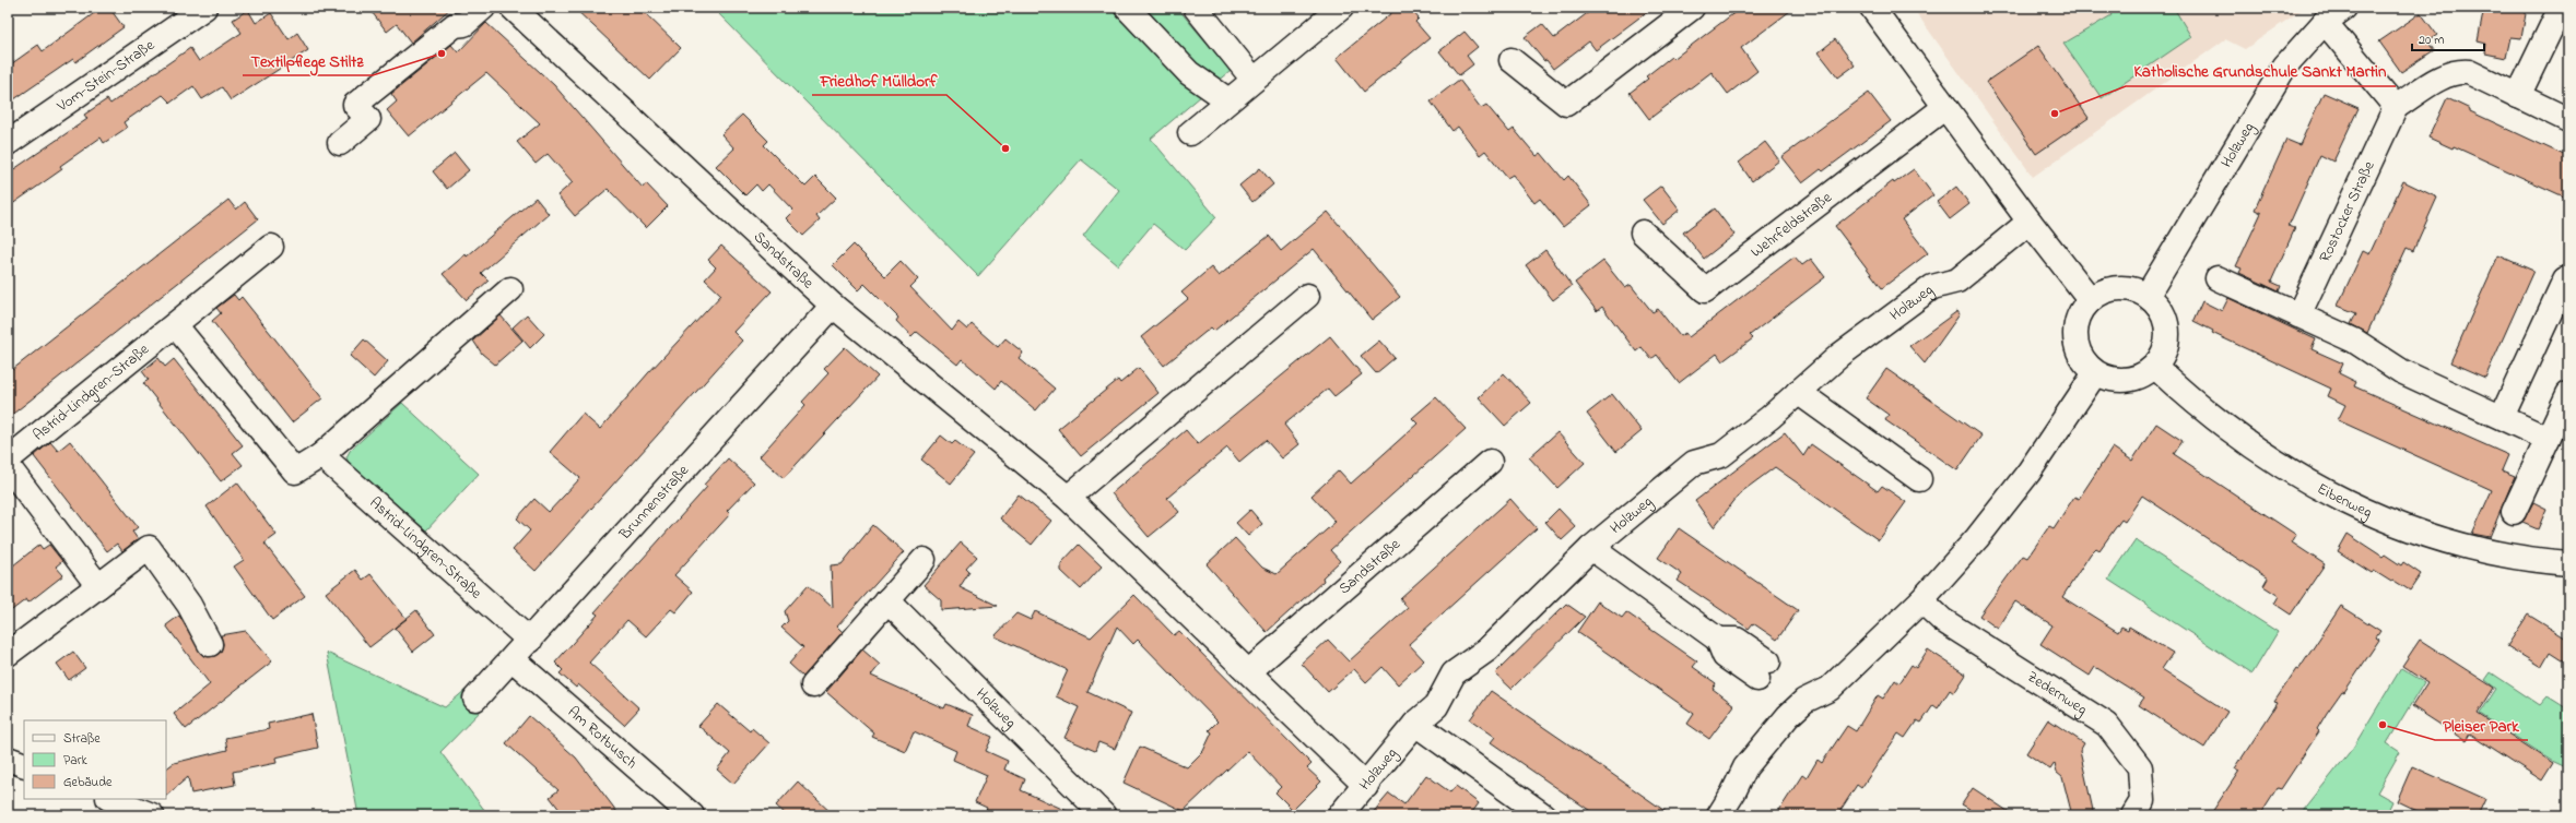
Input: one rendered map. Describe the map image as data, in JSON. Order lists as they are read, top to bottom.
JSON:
{
  "streets": {
    "street": [
      "Vom-Stein-Straße",
      "Holzweg",
      "Rostocker Straße",
      "Wehrfeldstraße",
      "Sandstraße",
      "Astrid-Lindgren-Straße",
      "Eibenweg",
      "Brunnenstraße",
      "Zedernweg",
      "Am Rotbusch"
    ]
  },
  "crossings": [
    ["Holzweg", "Sandstraße"],
    ["Holzweg", "Eibenweg"],
    ["Sandstraße", "Brunnenstraße"],
    ["Astrid-Lindgren-Straße", "Brunnenstraße"],
    ["Brunnenstraße", "Am Rotbusch"]
  ],
  "places": [
    "Textilpflege Stiltz",
    "Katholische Grundschule Sankt Martin",
    "Friedhof Mülldorf",
    "Pleiser Park"
  ],
  "legend": ["Straße", "Park", "Gebäude"],
  "scale_bar": "20 m"
}
